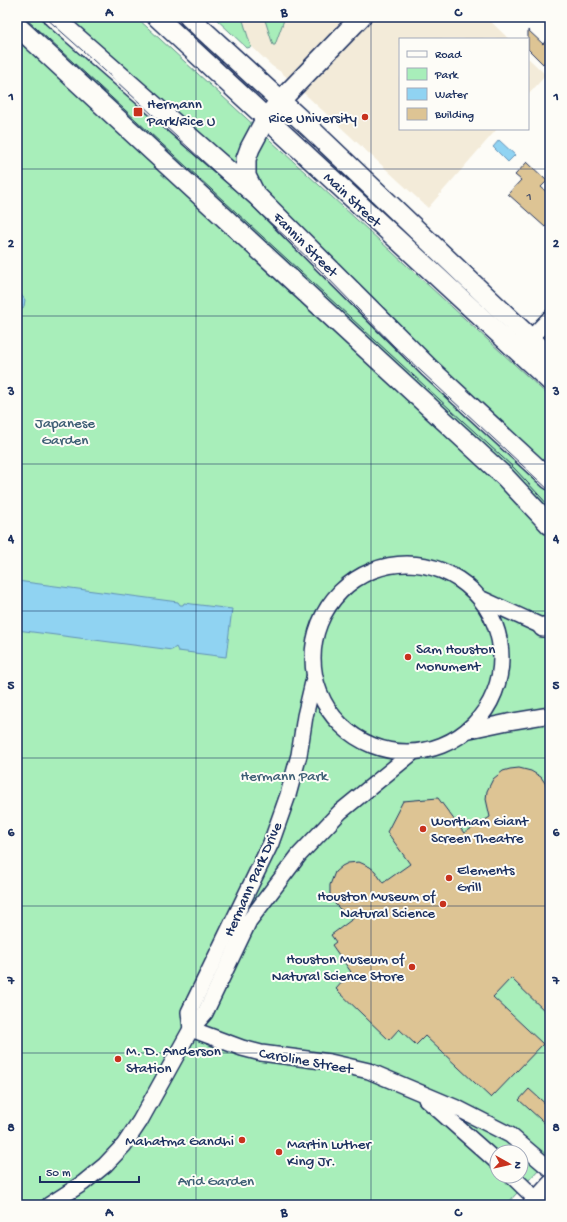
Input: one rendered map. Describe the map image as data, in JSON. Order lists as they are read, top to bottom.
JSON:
{
  "streets": {
    "main road": ["Main Street", "Fannin Street"],
    "street": ["Hermann Park Drive", "Caroline Street"]
  },
  "crossings": [
    ["Hermann Park Drive", "Caroline Street"]
  ],
  "parks": ["Japanese Garden", "Hermann Park", "Arid Garden"],
  "places": {
    "transit": ["Hermann Park/Rice U"],
    "other": [
      "Rice University",
      "Sam Houston Monument",
      "Wortham Giant Screen Theatre",
      "Elements Grill",
      "Houston Museum of Natural Science",
      "Houston Museum of Natural Science Store",
      "M. D. Anderson Station",
      "Mahatma Gandhi",
      "Martin Luther King Jr."
    ]
  },
  "house_numbers": ["1"],
  "legend": [
    "Road",
    "Park",
    "Water",
    "Building"
  ],
  "scale_bar": "50 m",
  "north": "right",
  "grid": {
    "columns": ["A", "B", "C"],
    "rows": [
      "1",
      "2",
      "3",
      "4",
      "5",
      "6",
      "7",
      "8"
    ]
  }
}
